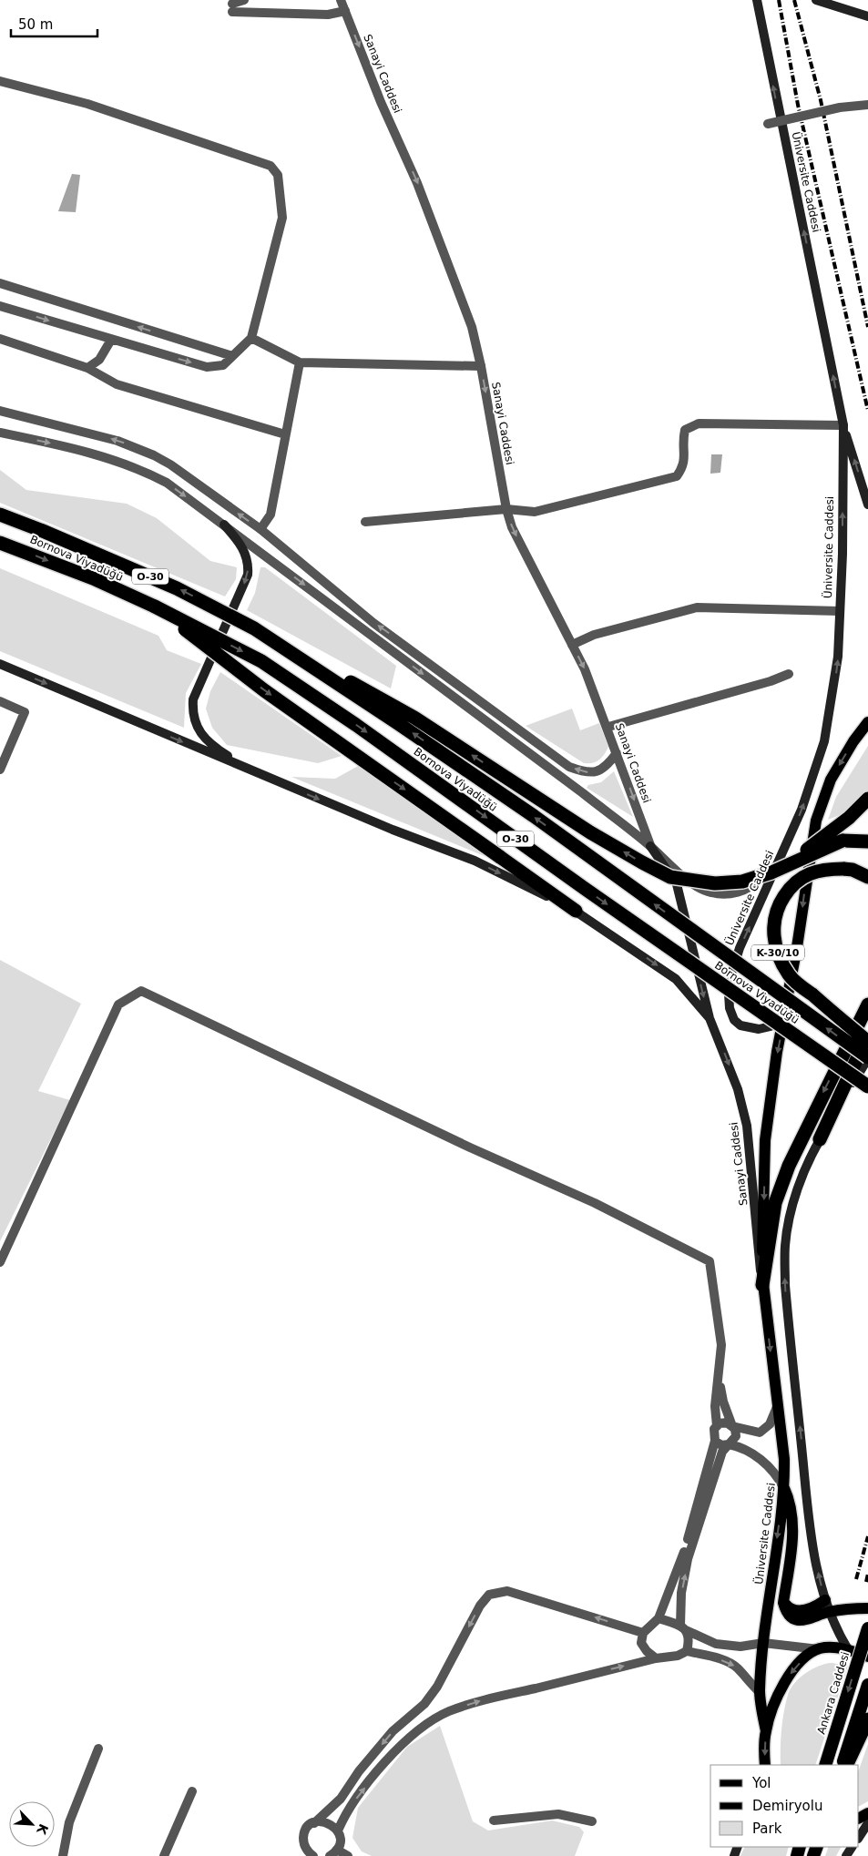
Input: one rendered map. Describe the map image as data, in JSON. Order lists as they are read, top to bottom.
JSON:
{
  "streets": {
    "highway": [
      "Bornova Viyadüğü",
      "O-30",
      "K-30/10",
      "Ankara Caddesi"
    ],
    "main road": ["Sanayi Caddesi", "Üniversite Caddesi"]
  },
  "crossings": [
    ["Sanayi Caddesi", "Üniversite Caddesi"],
    ["Üniversite Caddesi", "O-30"],
    ["Bornova Viyadüğü", "O-30"]
  ],
  "one_way": ["Sanayi Caddesi"],
  "legend": ["Yol", "Demiryolu", "Park"],
  "scale_bar": "50 m",
  "north": "bottom right"
}
